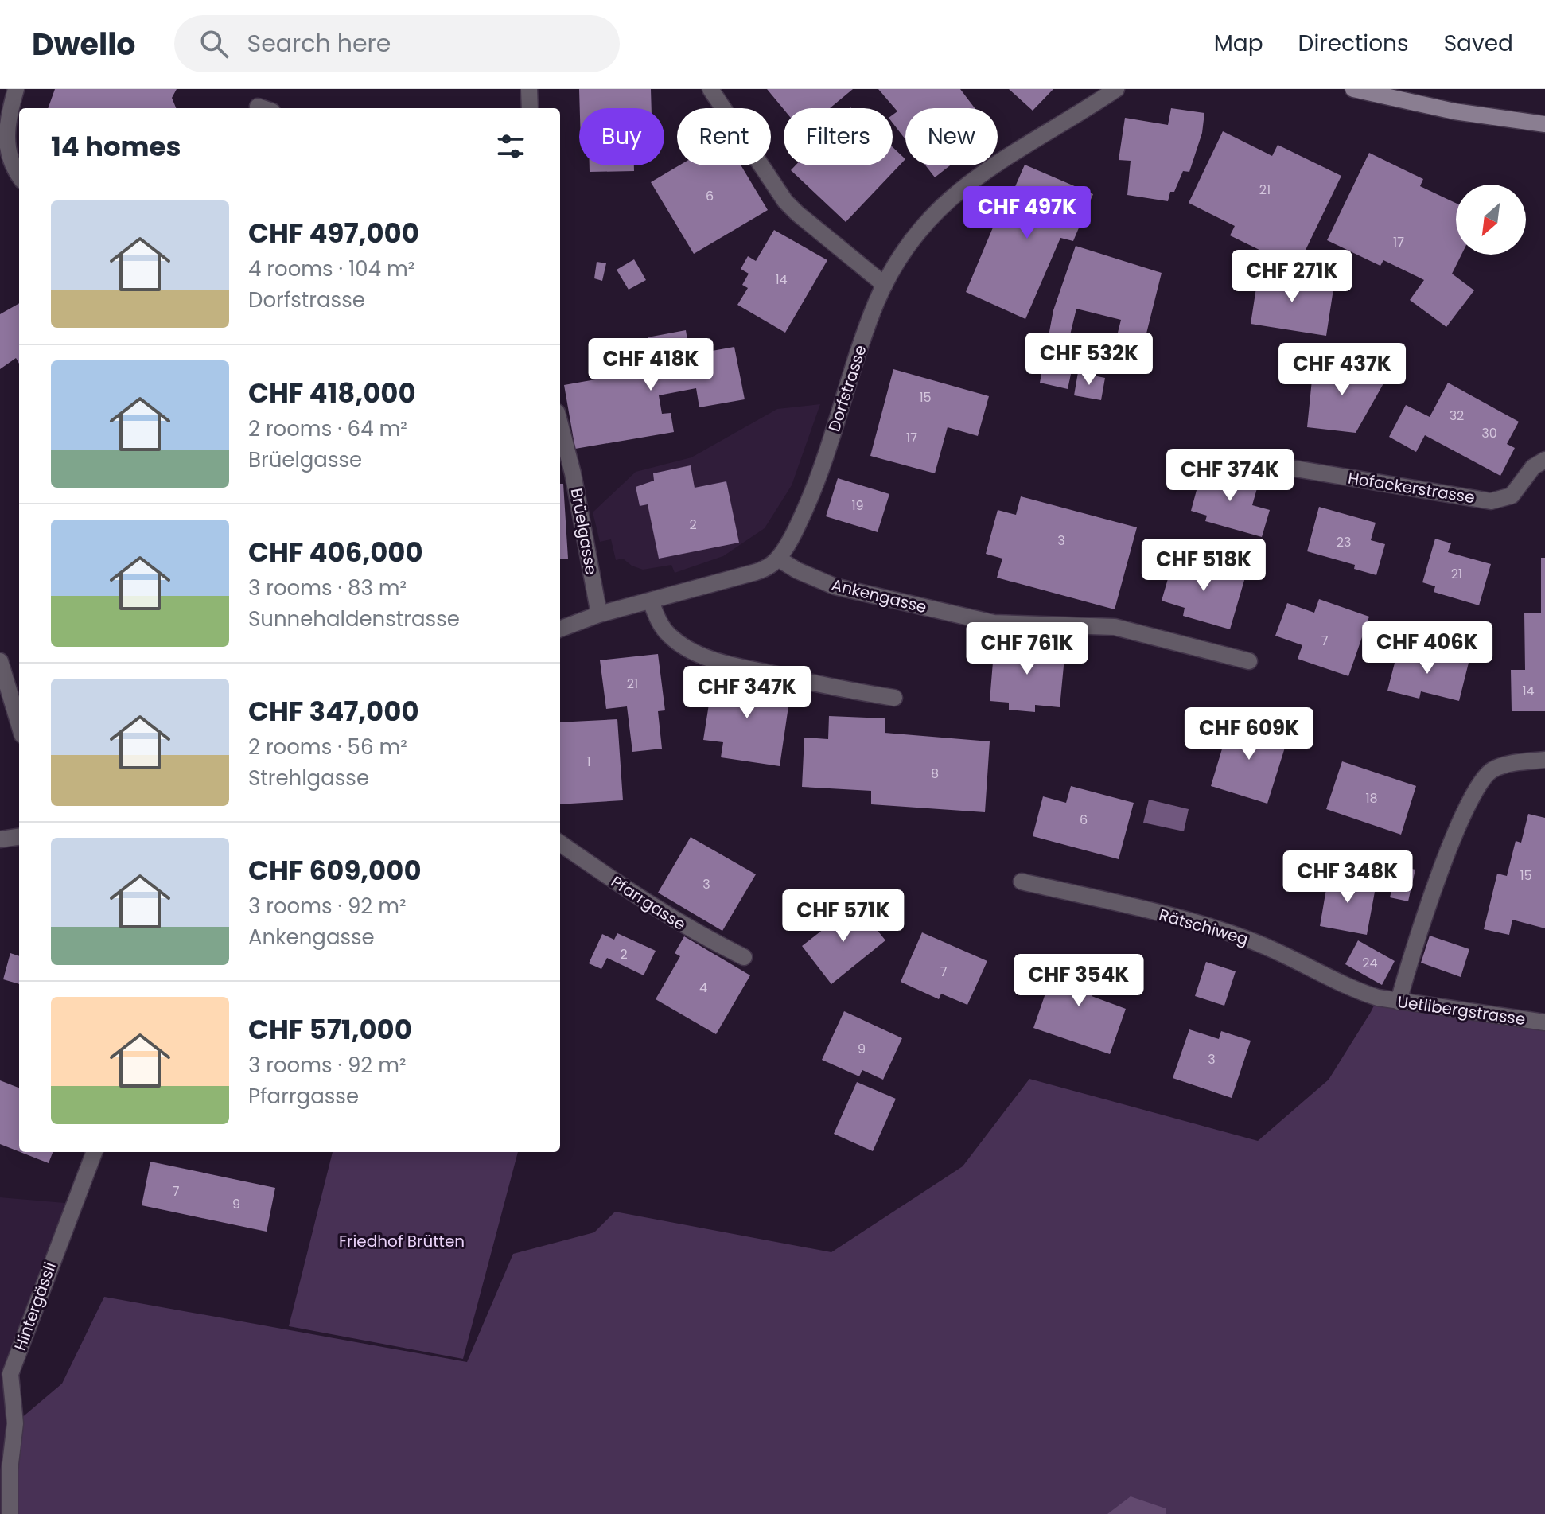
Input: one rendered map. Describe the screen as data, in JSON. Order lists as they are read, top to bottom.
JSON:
{
  "streets": {
    "street": [
      "Dorfstrasse",
      "Hofackerstrasse",
      "Brüelgasse",
      "Ankengasse",
      "Pfarrgasse",
      "Rätschiweg",
      "Uetlibergstrasse",
      "Hintergässli"
    ]
  },
  "crossings": [
    ["Dorfstrasse", "Ankengasse"],
    ["Rätschiweg", "Uetlibergstrasse"]
  ],
  "parks": ["Friedhof Brütten"],
  "house_numbers": [
    "21",
    "6",
    "17",
    "14",
    "15",
    "32",
    "30",
    "17",
    "19",
    "2",
    "3",
    "23",
    "21",
    "7",
    "21",
    "14",
    "1",
    "8",
    "18",
    "6",
    "15",
    "3",
    "2",
    "24",
    "7",
    "4",
    "9",
    "3",
    "7",
    "9"
  ],
  "north": "bottom left",
  "page": {
    "header": "Dwello",
    "search": "Search here",
    "nav": ["Map", "Directions", "Saved"],
    "chip": [
      "Buy",
      "Rent",
      "Filters",
      "New"
    ],
    "heading": "14 homes",
    "list": [
      {
        "name": "CHF 497,000",
        "note": "4 rooms · 104 m² · Dorfstrasse"
      },
      {
        "name": "CHF 418,000",
        "note": "2 rooms · 64 m² · Brüelgasse"
      },
      {
        "name": "CHF 406,000",
        "note": "3 rooms · 83 m² · Sunnehaldenstrasse"
      },
      {
        "name": "CHF 347,000",
        "note": "2 rooms · 56 m² · Strehlgasse"
      },
      {
        "name": "CHF 609,000",
        "note": "3 rooms · 92 m² · Ankengasse"
      },
      {
        "name": "CHF 571,000",
        "note": "3 rooms · 92 m² · Pfarrgasse"
      }
    ],
    "price": [
      "CHF 497K",
      "CHF 271K",
      "CHF 532K",
      "CHF 418K",
      "CHF 437K",
      "CHF 374K",
      "CHF 518K",
      "CHF 406K",
      "CHF 761K",
      "CHF 347K",
      "CHF 609K",
      "CHF 348K",
      "CHF 571K",
      "CHF 354K"
    ]
  }
}
